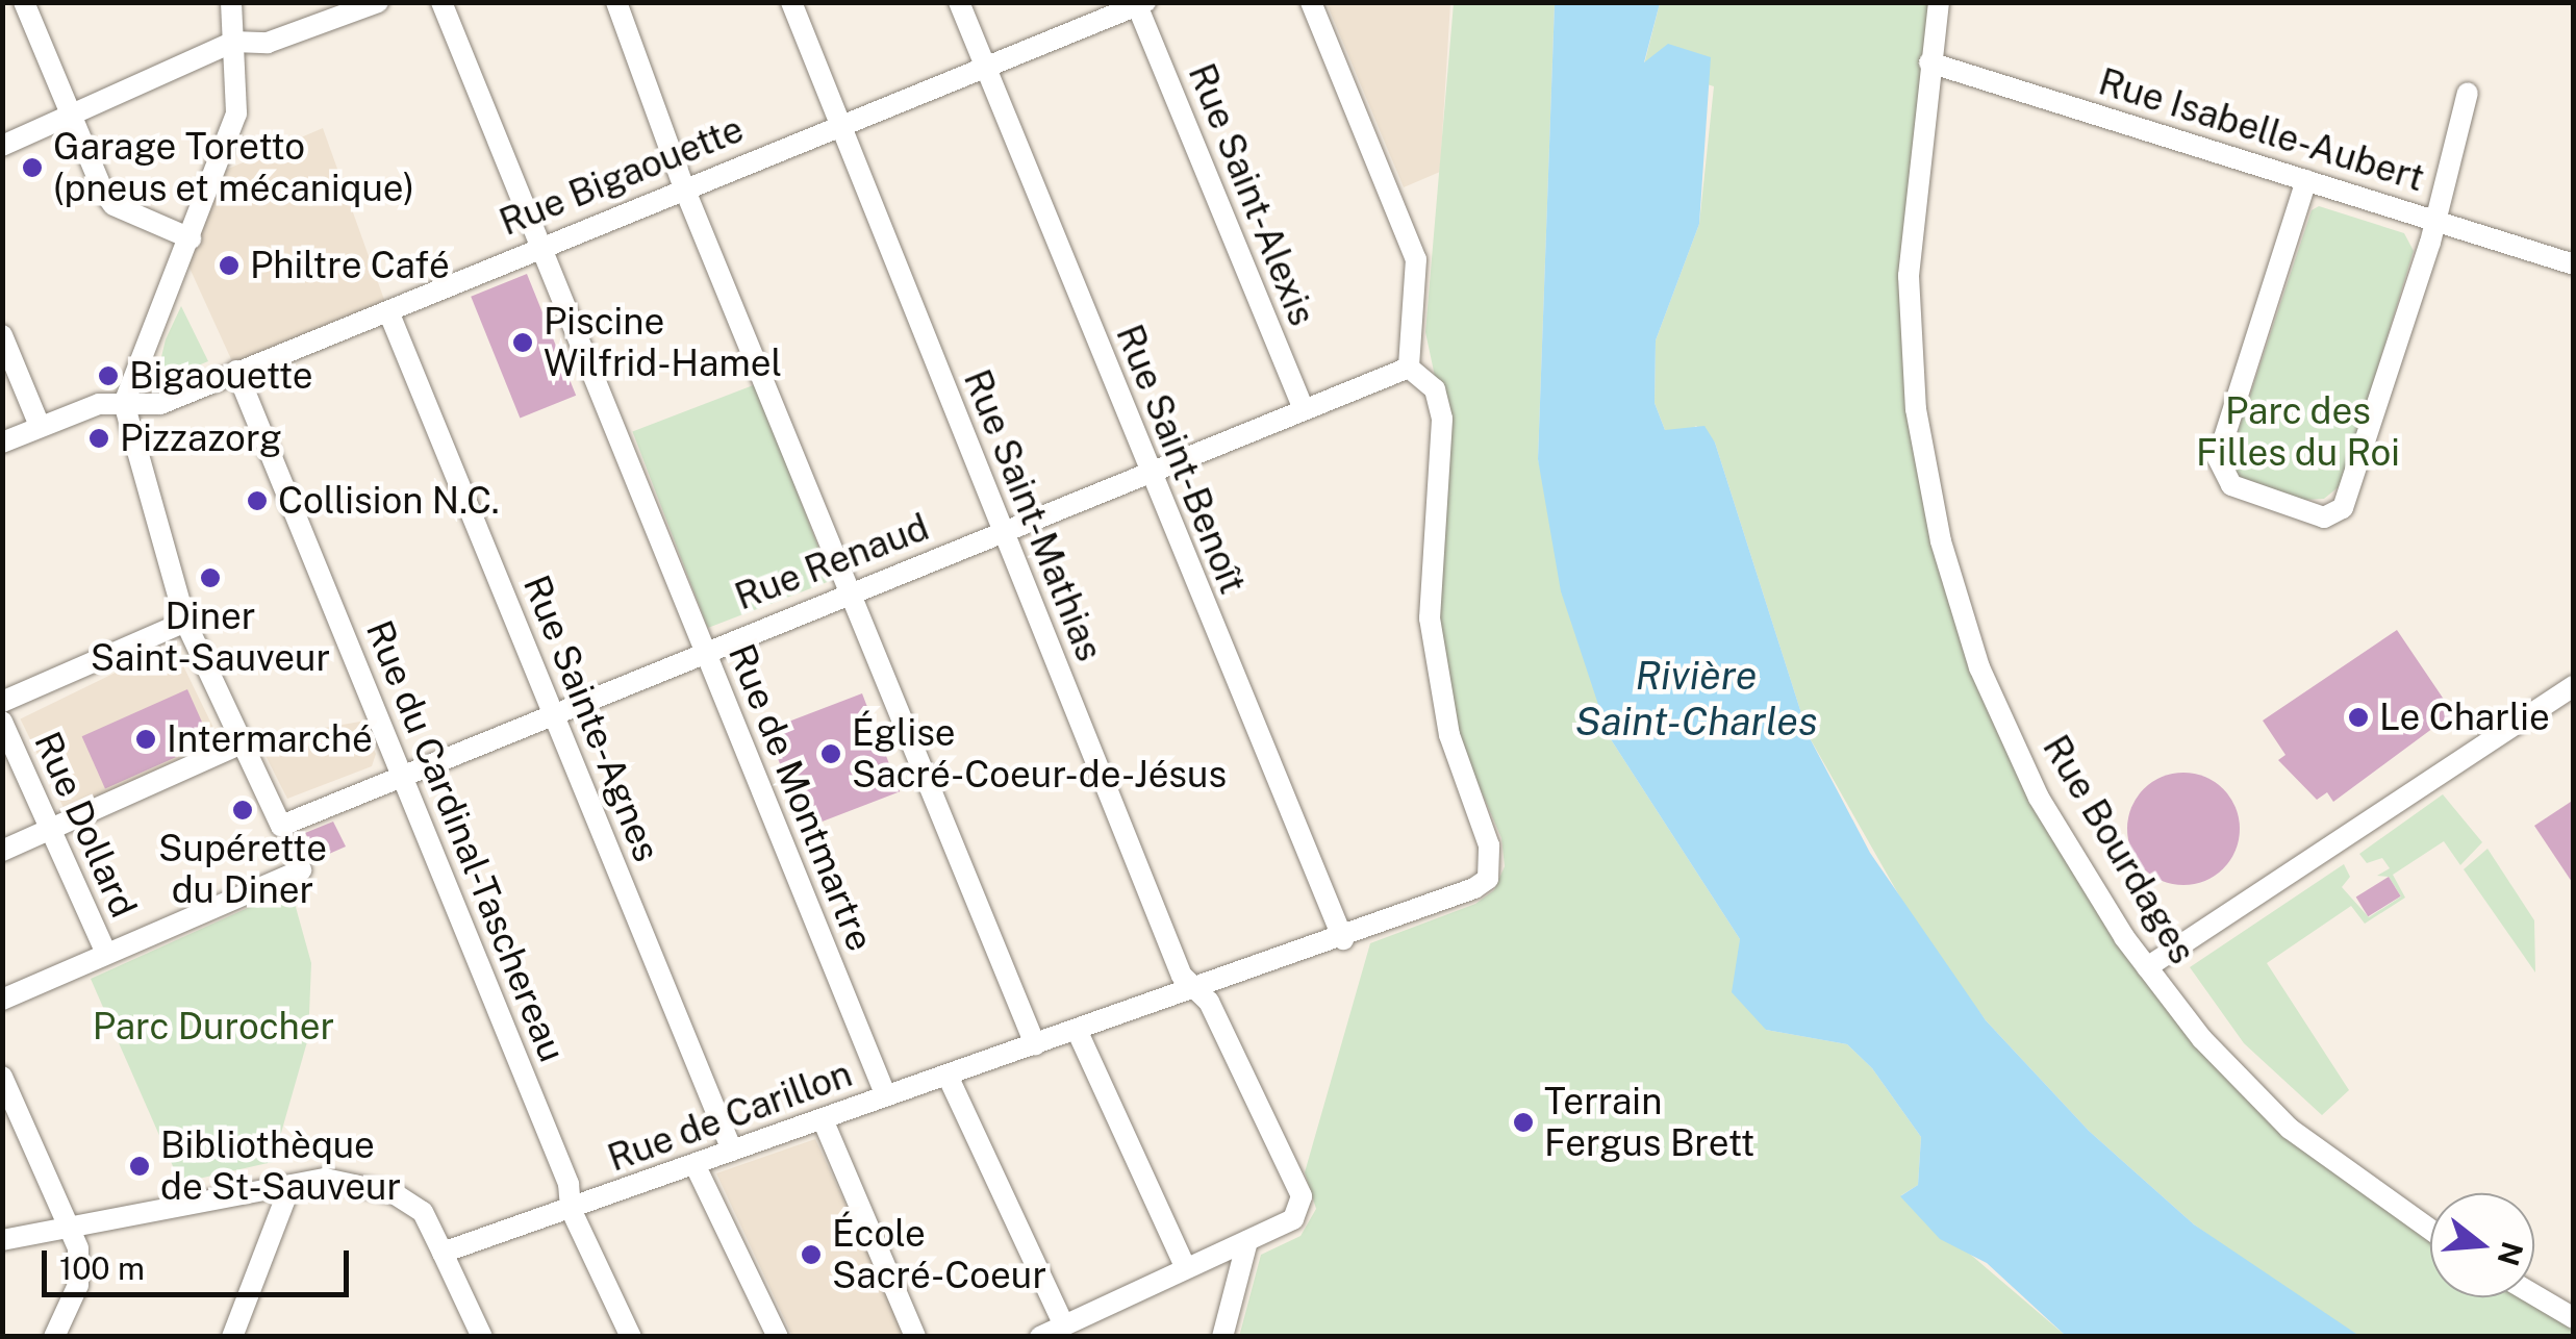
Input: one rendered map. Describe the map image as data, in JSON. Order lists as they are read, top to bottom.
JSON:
{
  "streets": {
    "street": [
      "Rue Isabelle-Aubert",
      "Rue Bigaouette",
      "Rue Saint-Alexis",
      "Rue Saint-Benoît",
      "Rue Saint-Mathias",
      "Rue Renaud",
      "Rue Sainte-Agnes",
      "Rue de Montmartre",
      "Rue Dollard",
      "Rue du Cardinal-Taschereau",
      "Rue Bourdages",
      "Rue de Carillon"
    ]
  },
  "crossings": [
    ["Rue Isabelle-Aubert", "Rue Bourdages"],
    ["Rue Bigaouette", "Rue Saint-Alexis"],
    ["Rue Bigaouette", "Rue Saint-Benoît"],
    ["Rue Bigaouette", "Rue Saint-Mathias"],
    ["Rue Bigaouette", "Rue Sainte-Agnes"],
    ["Rue Bigaouette", "Rue de Montmartre"],
    ["Rue Bigaouette", "Rue du Cardinal-Taschereau"],
    ["Rue Saint-Alexis", "Rue Renaud"],
    ["Rue Saint-Benoît", "Rue Renaud"],
    ["Rue Saint-Benoît", "Rue de Carillon"],
    ["Rue Saint-Mathias", "Rue Renaud"],
    ["Rue Saint-Mathias", "Rue de Carillon"],
    ["Rue Renaud", "Rue Sainte-Agnes"],
    ["Rue Renaud", "Rue de Montmartre"],
    ["Rue Renaud", "Rue du Cardinal-Taschereau"],
    ["Rue Renaud", "Rue de Carillon"],
    ["Rue Sainte-Agnes", "Rue de Carillon"],
    ["Rue de Montmartre", "Rue de Carillon"],
    ["Rue du Cardinal-Taschereau", "Rue de Carillon"]
  ],
  "water": ["Rivière Saint-Charles"],
  "parks": ["Parc des Filles du Roi", "Parc Durocher"],
  "places": [
    "Garage Toretto (pneus et mécanique)",
    "Philtre Café",
    "Piscine Wilfrid-Hamel",
    "Bigaouette",
    "Pizzazorg",
    "Collision N.C.",
    "Diner Saint-Sauveur",
    "Le Charlie",
    "Intermarché",
    "Église Sacré-Coeur-de-Jésus",
    "Supérette du Diner",
    "Terrain Fergus Brett",
    "Bibliothèque de St-Sauveur",
    "École Sacré-Coeur"
  ],
  "scale_bar": "100 m",
  "north": "right"
}
